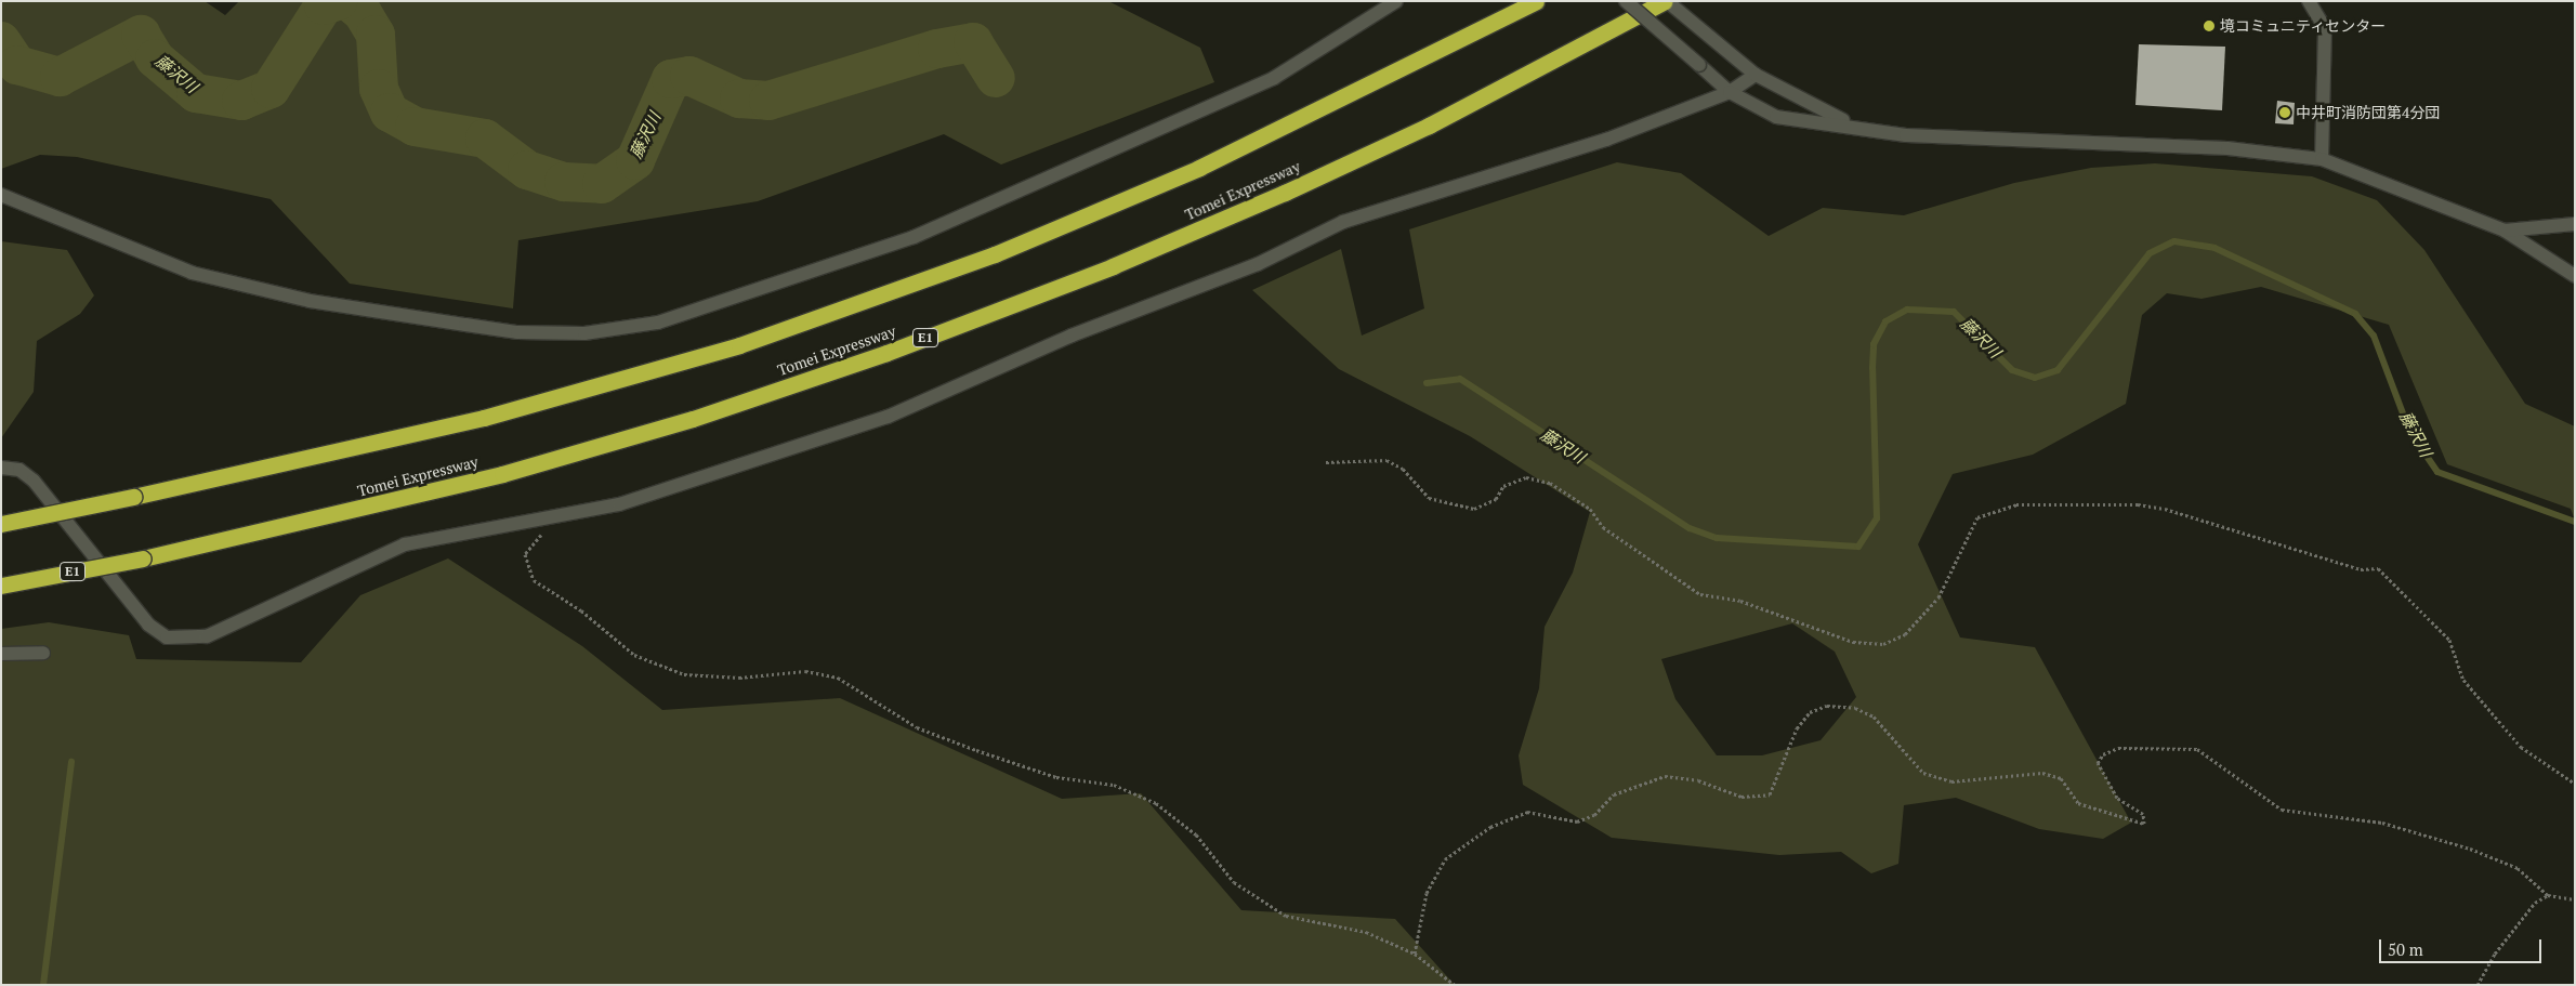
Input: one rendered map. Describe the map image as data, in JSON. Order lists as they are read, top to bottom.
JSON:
{
  "streets": {
    "highway": ["Tomei Expressway", "E1"]
  },
  "water": ["藤沢川"],
  "places": ["境コミュニティセンター", "中井町消防団第4分団"],
  "scale_bar": "50 m"
}
